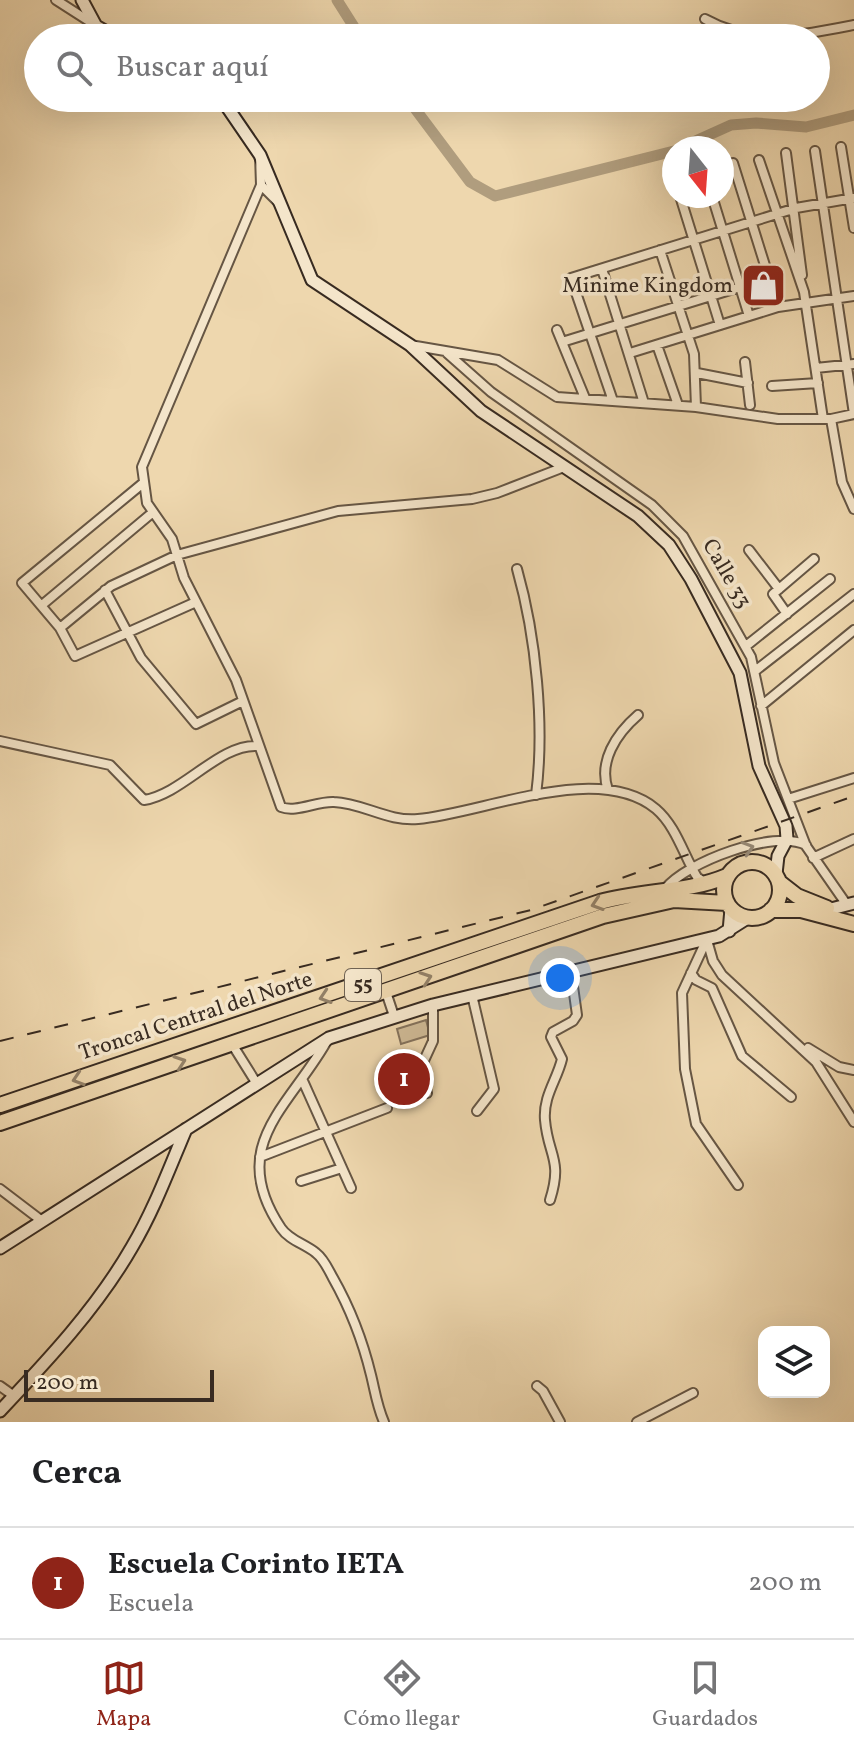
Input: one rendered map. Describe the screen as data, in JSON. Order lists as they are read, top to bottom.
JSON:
{
  "streets": {
    "highway": ["55", "Troncal Central del Norte"],
    "street": ["Calle 33"]
  },
  "crossings": [
    ["Calle 33", "55"],
    ["55", "Troncal Central del Norte"]
  ],
  "places": {
    "shop": ["Minime Kingdom"]
  },
  "scale_bar": "200 m",
  "north": "bottom",
  "page": {
    "search": "Buscar aquí",
    "pins": "1",
    "scale": "200 m",
    "heading": "Cerca",
    "list": [
      {
        "mark": "1",
        "name": "Escuela Corinto IETA",
        "note": "Escuela",
        "value": "200 m"
      }
    ],
    "nav": ["Mapa", "Cómo llegar", "Guardados"]
  }
}
